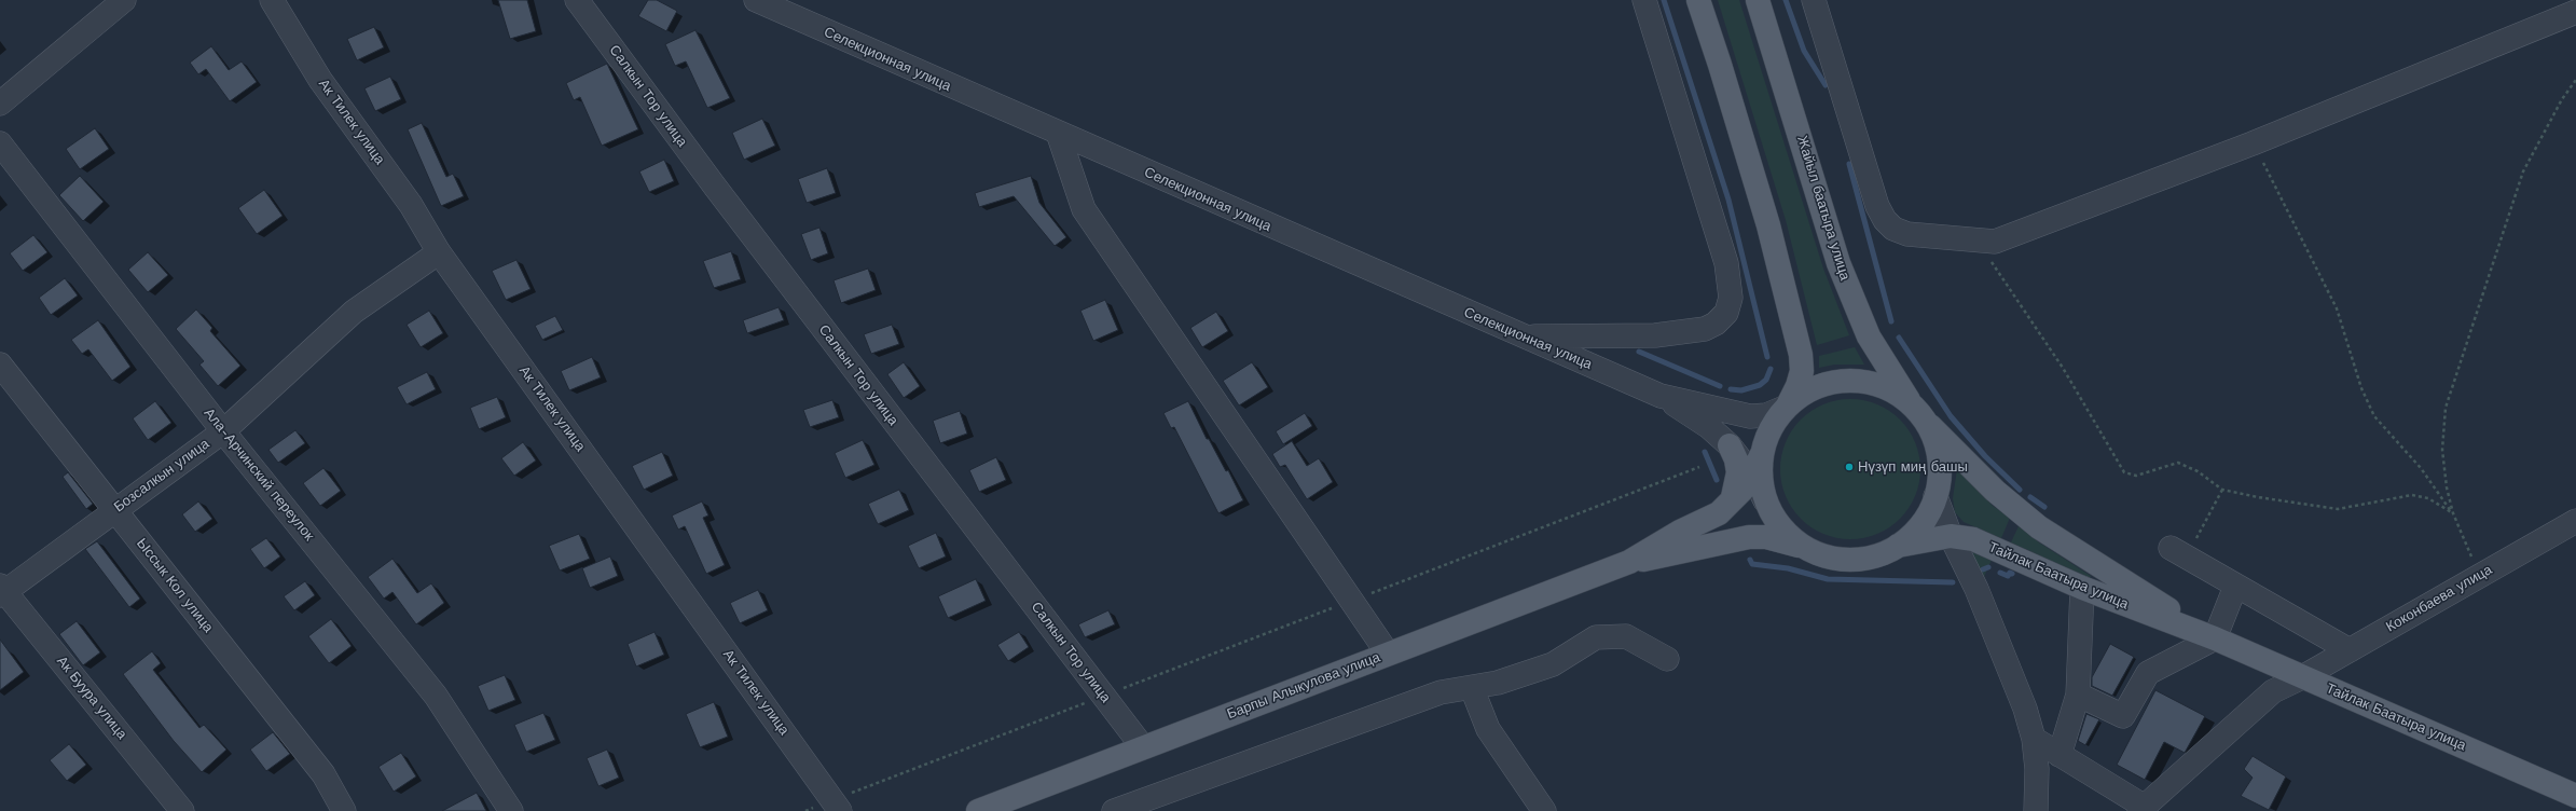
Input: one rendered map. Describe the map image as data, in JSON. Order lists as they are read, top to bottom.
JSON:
{
  "streets": {
    "main road": ["Жайыл баатыра улица", "Тайлак Баатыра улица", "Барпы Алыкулова улица"],
    "street": [
      "Селекционная улица",
      "Салкын Тор улица",
      "Ак Тилек улица",
      "Ала-Арчинский переулок",
      "Бозсалкын улица",
      "Ыссык Кол улица",
      "Коконбаева улица",
      "Ак Буура улица"
    ]
  },
  "crossings": [
    ["Селекционная улица", "Барпы Алыкулова улица"],
    ["Салкын Тор улица", "Барпы Алыкулова улица"],
    ["Ак Тилек улица", "Бозсалкын улица"],
    ["Жайыл баатыра улица", "Тайлак Баатыра улица"],
    ["Ала-Арчинский переулок", "Бозсалкын улица"],
    ["Бозсалкын улица", "Ыссык Кол улица"],
    ["Бозсалкын улица", "Ак Буура улица"],
    ["Тайлак Баатыра улица", "Коконбаева улица"],
    ["Тайлак Баатыра улица", "Барпы Алыкулова улица"]
  ],
  "places": ["Нүзүп миң башы"]
}
